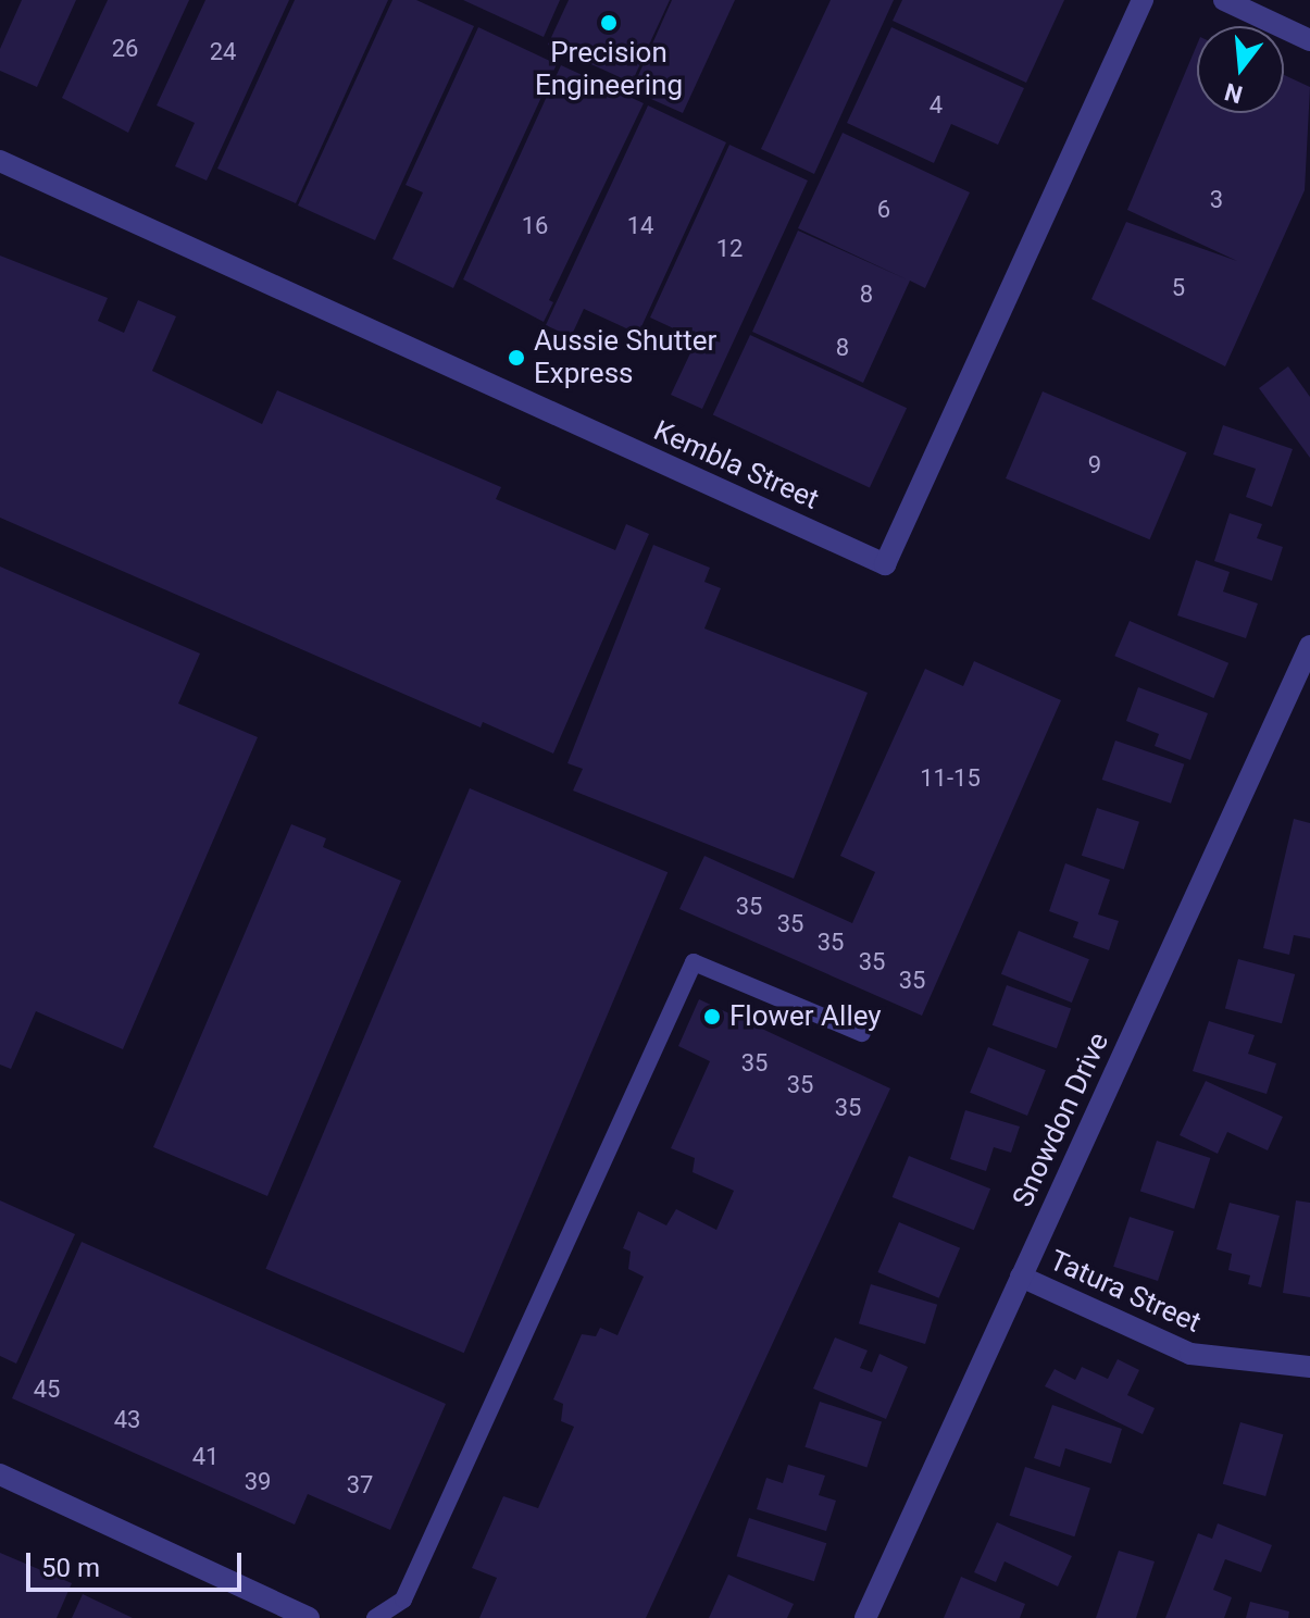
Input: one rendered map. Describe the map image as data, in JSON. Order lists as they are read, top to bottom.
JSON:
{
  "streets": {
    "street": ["Kembla Street", "Snowdon Drive", "Tatura Street"]
  },
  "crossings": [
    ["Snowdon Drive", "Tatura Street"]
  ],
  "places": ["Precision Engineering", "Aussie Shutter Express", "Flower Alley"],
  "house_numbers": [
    "26",
    "24",
    "4",
    "3",
    "6",
    "16",
    "14",
    "12",
    "5",
    "8",
    "8",
    "9",
    "11-15",
    "35",
    "35",
    "35",
    "35",
    "35",
    "35",
    "35",
    "35",
    "45",
    "43",
    "41",
    "39",
    "37"
  ],
  "scale_bar": "50 m",
  "north": "bottom"
}
